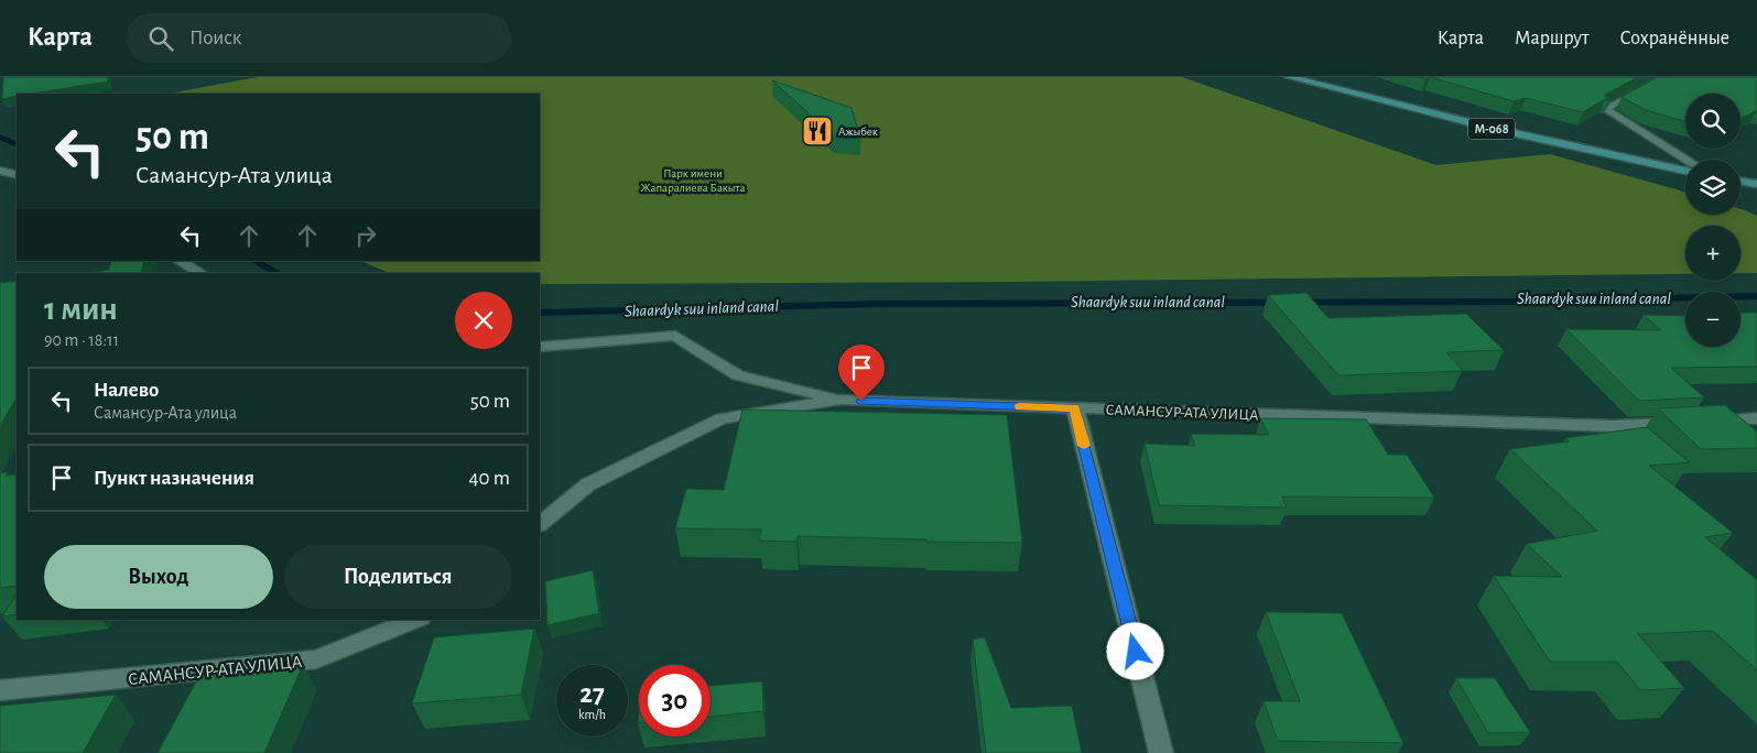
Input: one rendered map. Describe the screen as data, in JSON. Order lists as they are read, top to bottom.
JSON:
{
  "streets": {
    "main road": ["М-068"],
    "street": ["САМАНСУР-АТА УЛИЦА"]
  },
  "water": ["Shaardyk suu inland canal"],
  "parks": ["Парк имени Жапаралиева Бакыта"],
  "places": {
    "restaurant": ["Ажыбек"]
  },
  "page": {
    "header": "Карта",
    "search": "Поиск",
    "nav": ["Карта", "Маршрут", "Сохранённые"],
    "map_buttons": ["+", "−"],
    "turn": ["50 m", "Самансур-Ата улица"],
    "heading": ["1 мин", "90 m · 18:11"],
    "list": [
      {
        "name": "Налево",
        "note": "Самансур-Ата улица",
        "value": "50 m"
      },
      {
        "name": "Пункт назначения",
        "value": "40 m"
      }
    ],
    "buttons": ["Выход", "Поделиться"],
    "speed": "27 km/h",
    "limit": "30"
  }
}
